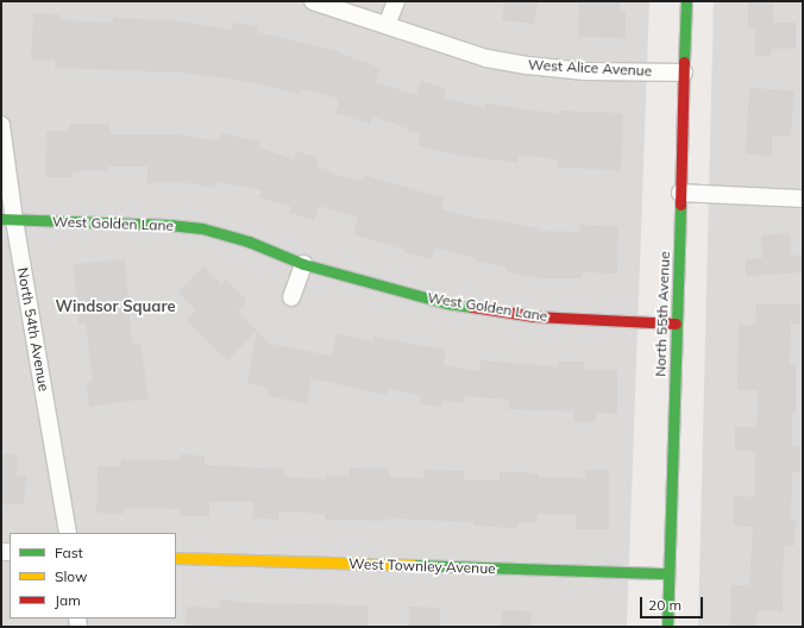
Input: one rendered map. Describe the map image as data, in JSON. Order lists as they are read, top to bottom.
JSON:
{
  "streets": {
    "street": [
      "West Alice Avenue",
      "West Golden Lane",
      "North 55th Avenue",
      "North 54th Avenue",
      "West Townley Avenue"
    ]
  },
  "crossings": [
    ["West Alice Avenue", "North 55th Avenue"],
    ["West Golden Lane", "North 55th Avenue"],
    ["West Golden Lane", "North 54th Avenue"],
    ["North 55th Avenue", "West Townley Avenue"]
  ],
  "districts": ["Windsor Square"],
  "legend": ["Fast", "Slow", "Jam"],
  "scale_bar": "20 m"
}
